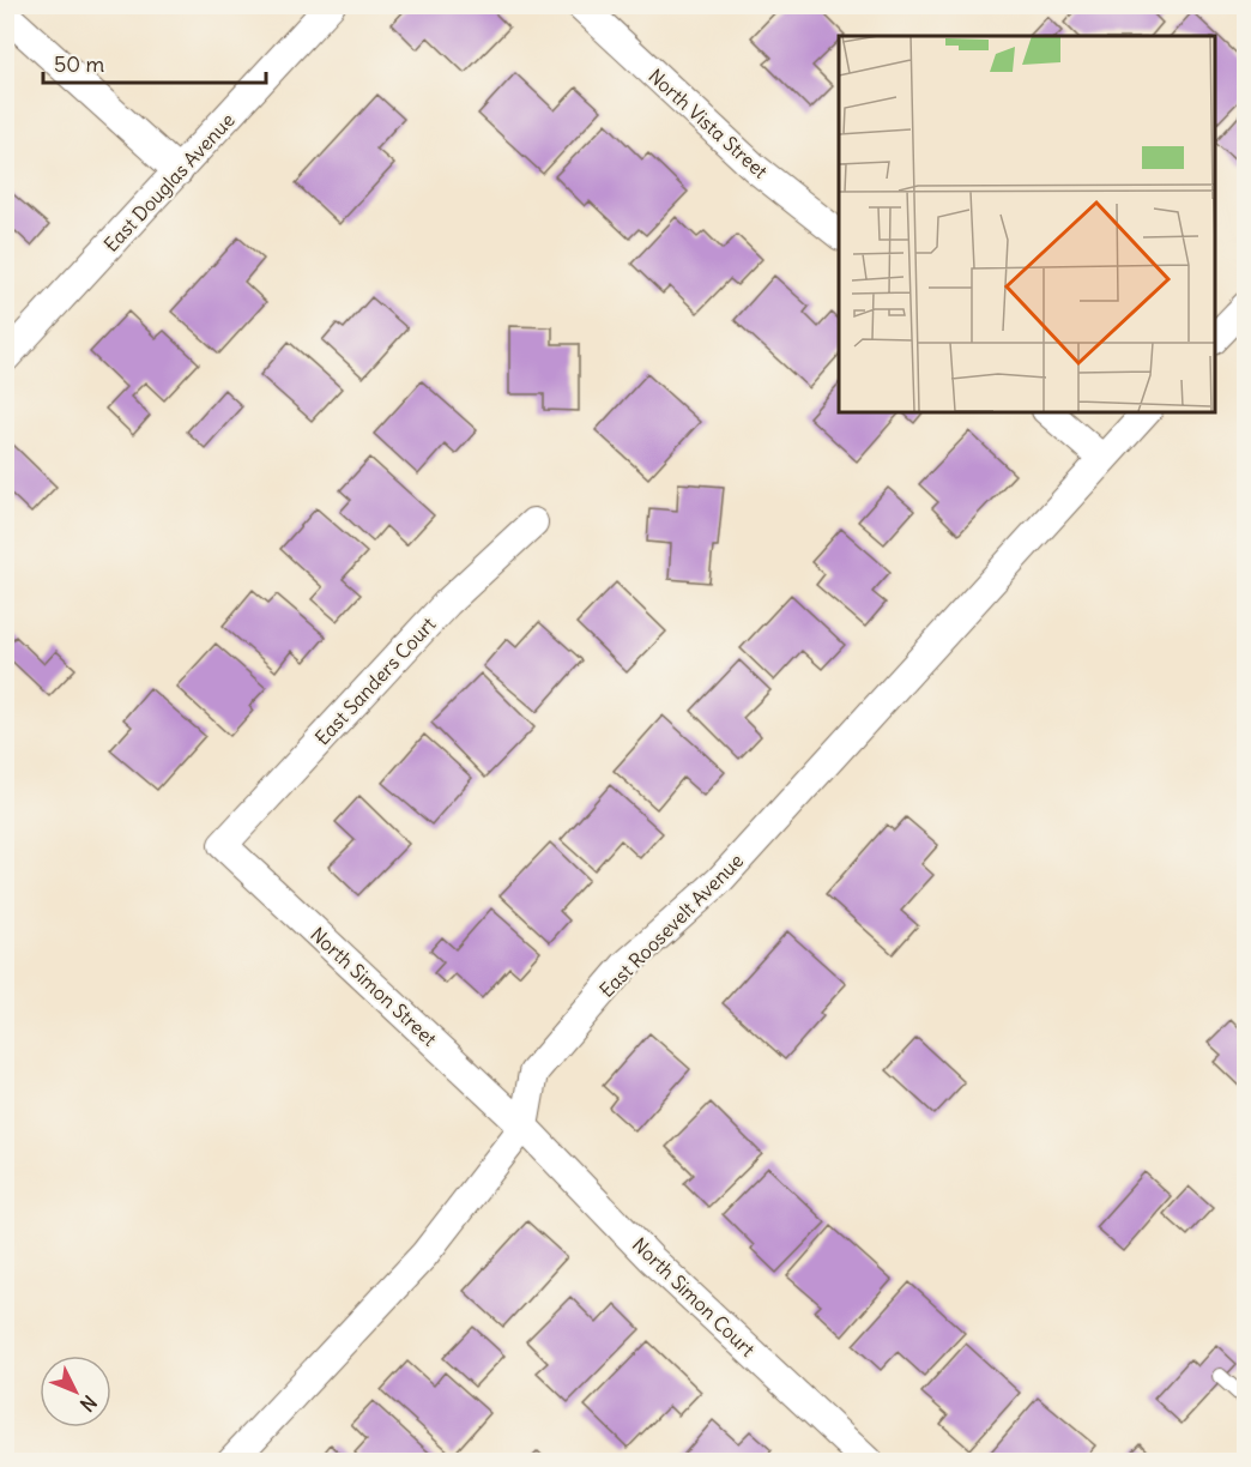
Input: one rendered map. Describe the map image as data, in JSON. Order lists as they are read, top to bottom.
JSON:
{
  "streets": {
    "street": [
      "North Vista Street",
      "East Douglas Avenue",
      "East Sanders Court",
      "East Roosevelt Avenue",
      "North Simon Street",
      "North Simon Court"
    ]
  },
  "crossings": [
    ["East Sanders Court", "North Simon Street"],
    ["East Roosevelt Avenue", "North Simon Street"],
    ["East Roosevelt Avenue", "North Simon Court"],
    ["North Simon Street", "North Simon Court"]
  ],
  "scale_bar": "50 m",
  "north": "bottom right"
}
